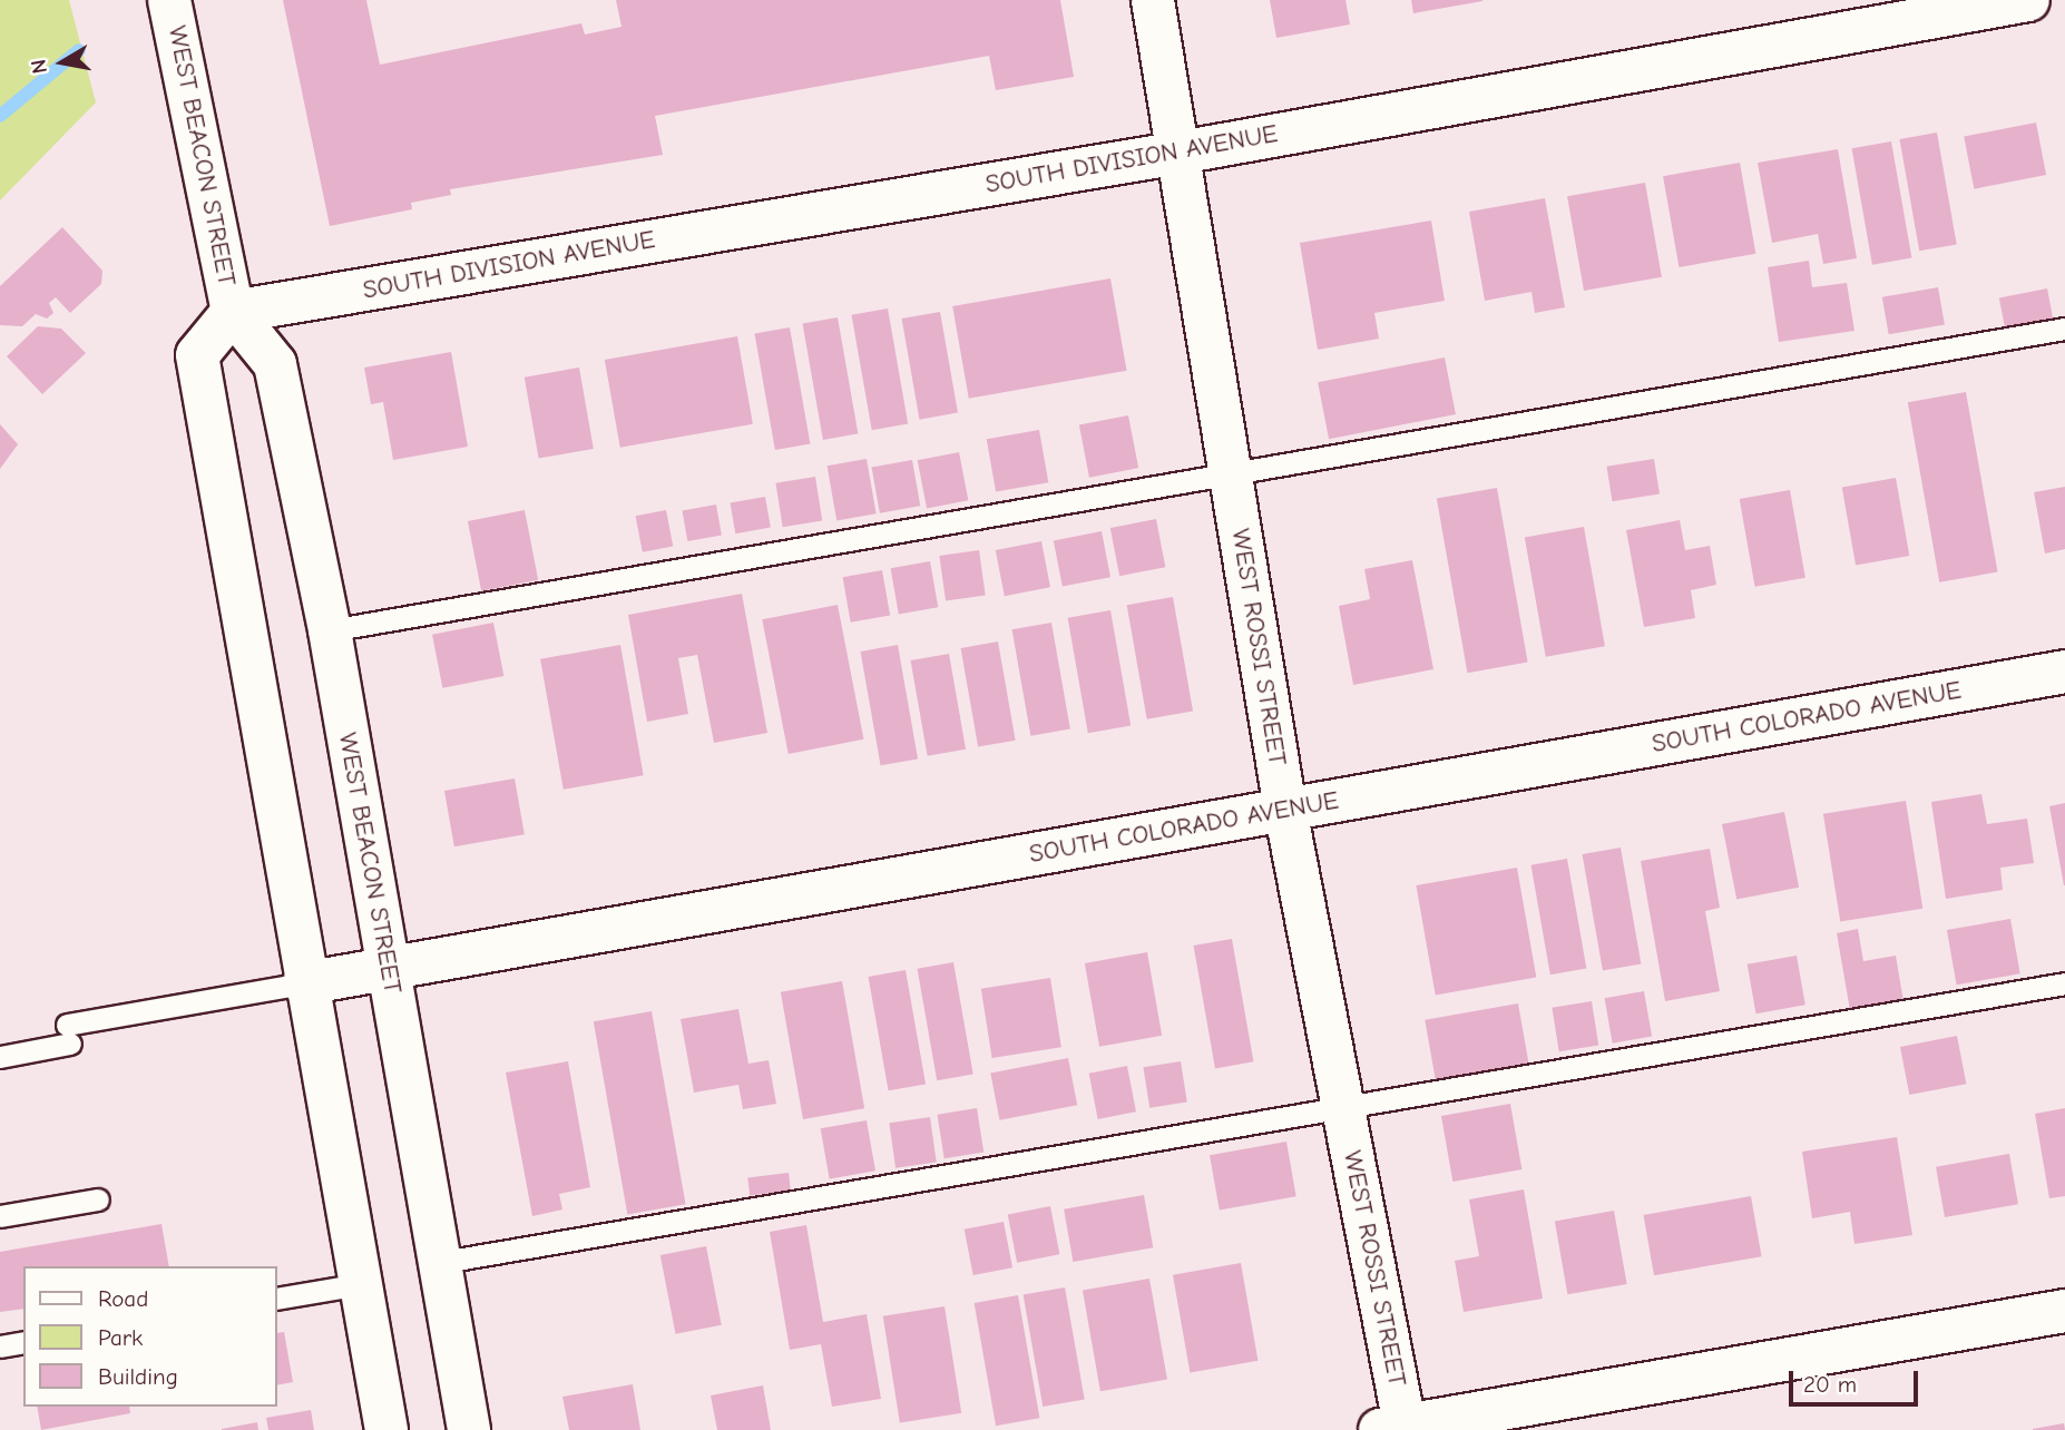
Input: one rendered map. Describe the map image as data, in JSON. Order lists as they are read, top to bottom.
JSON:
{
  "streets": {
    "street": [
      "WEST BEACON STREET",
      "SOUTH DIVISION AVENUE",
      "WEST ROSSI STREET",
      "SOUTH COLORADO AVENUE"
    ]
  },
  "crossings": [
    ["WEST BEACON STREET", "SOUTH DIVISION AVENUE"],
    ["WEST BEACON STREET", "SOUTH COLORADO AVENUE"],
    ["SOUTH DIVISION AVENUE", "WEST ROSSI STREET"],
    ["WEST ROSSI STREET", "SOUTH COLORADO AVENUE"]
  ],
  "legend": ["Road", "Park", "Building"],
  "scale_bar": "20 m",
  "north": "left"
}
